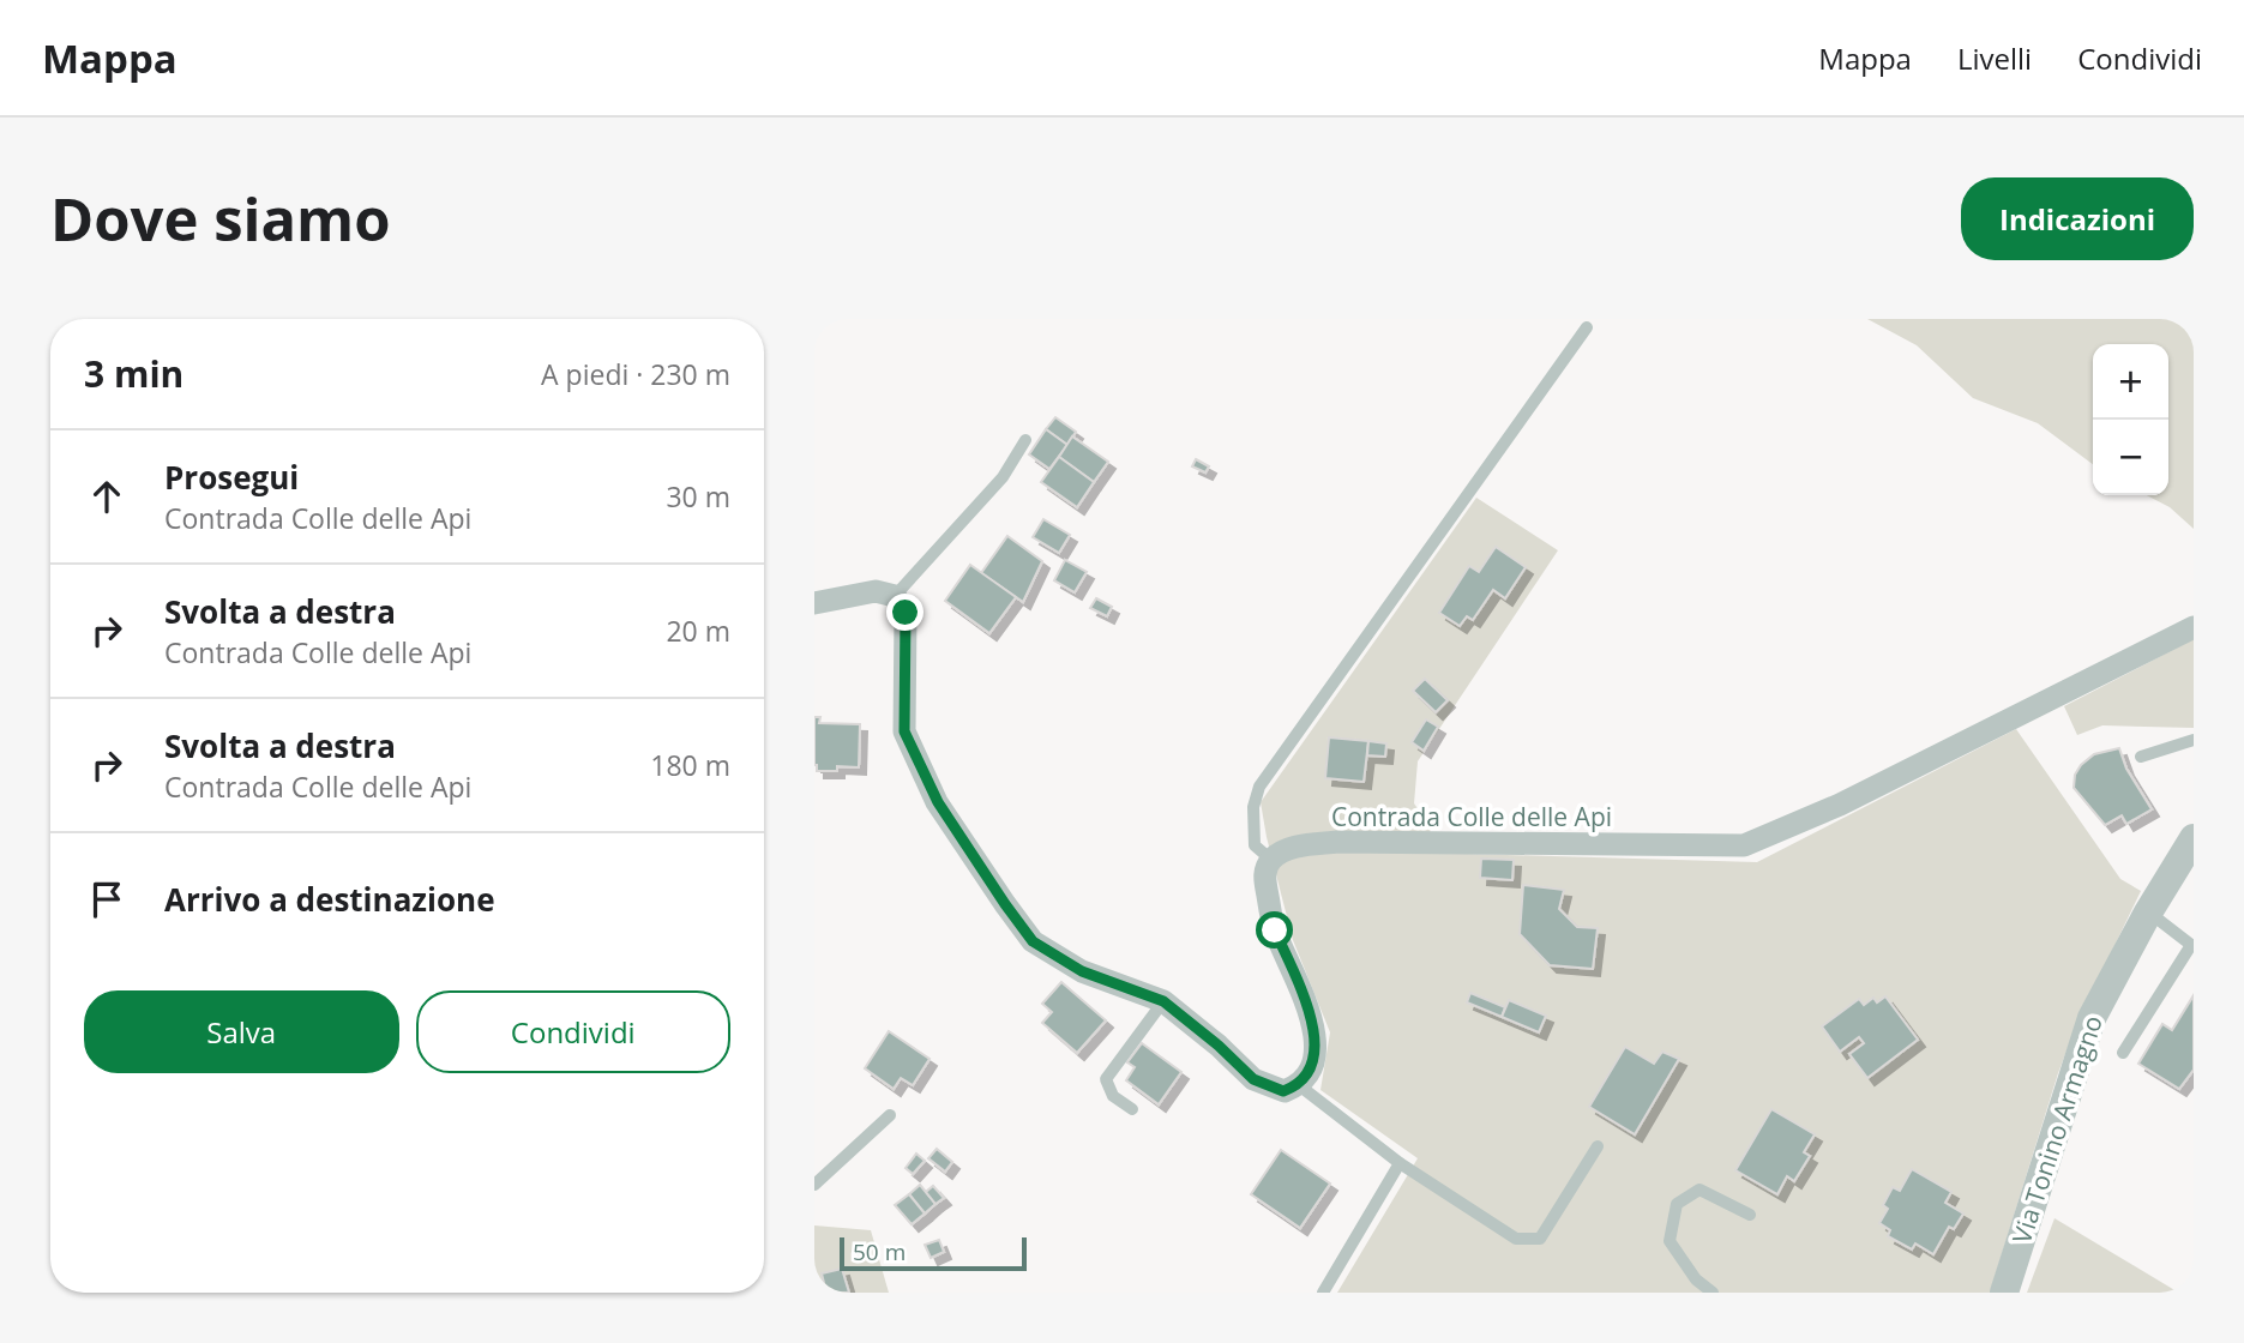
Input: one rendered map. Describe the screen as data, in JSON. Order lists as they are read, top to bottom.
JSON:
{
  "streets": {
    "street": ["Contrada Colle delle Api", "Via Tonino Armagno"]
  },
  "scale_bar": "50 m",
  "page": {
    "header": "Mappa",
    "nav": ["Mappa", "Livelli", "Condividi"],
    "buttons": [
      "Indicazioni",
      ["Salva", "Condividi"]
    ],
    "title": "Dove siamo",
    "heading": ["3 min", "A piedi · 230 m"],
    "map_buttons": ["+", "−"],
    "list": [
      ["Prosegui", "Contrada Colle delle Api", "30 m"],
      ["Svolta a destra", "Contrada Colle delle Api", "20 m"],
      ["Svolta a destra", "Contrada Colle delle Api", "180 m"],
      "Arrivo a destinazione"
    ],
    "scale": "50 m"
  }
}
